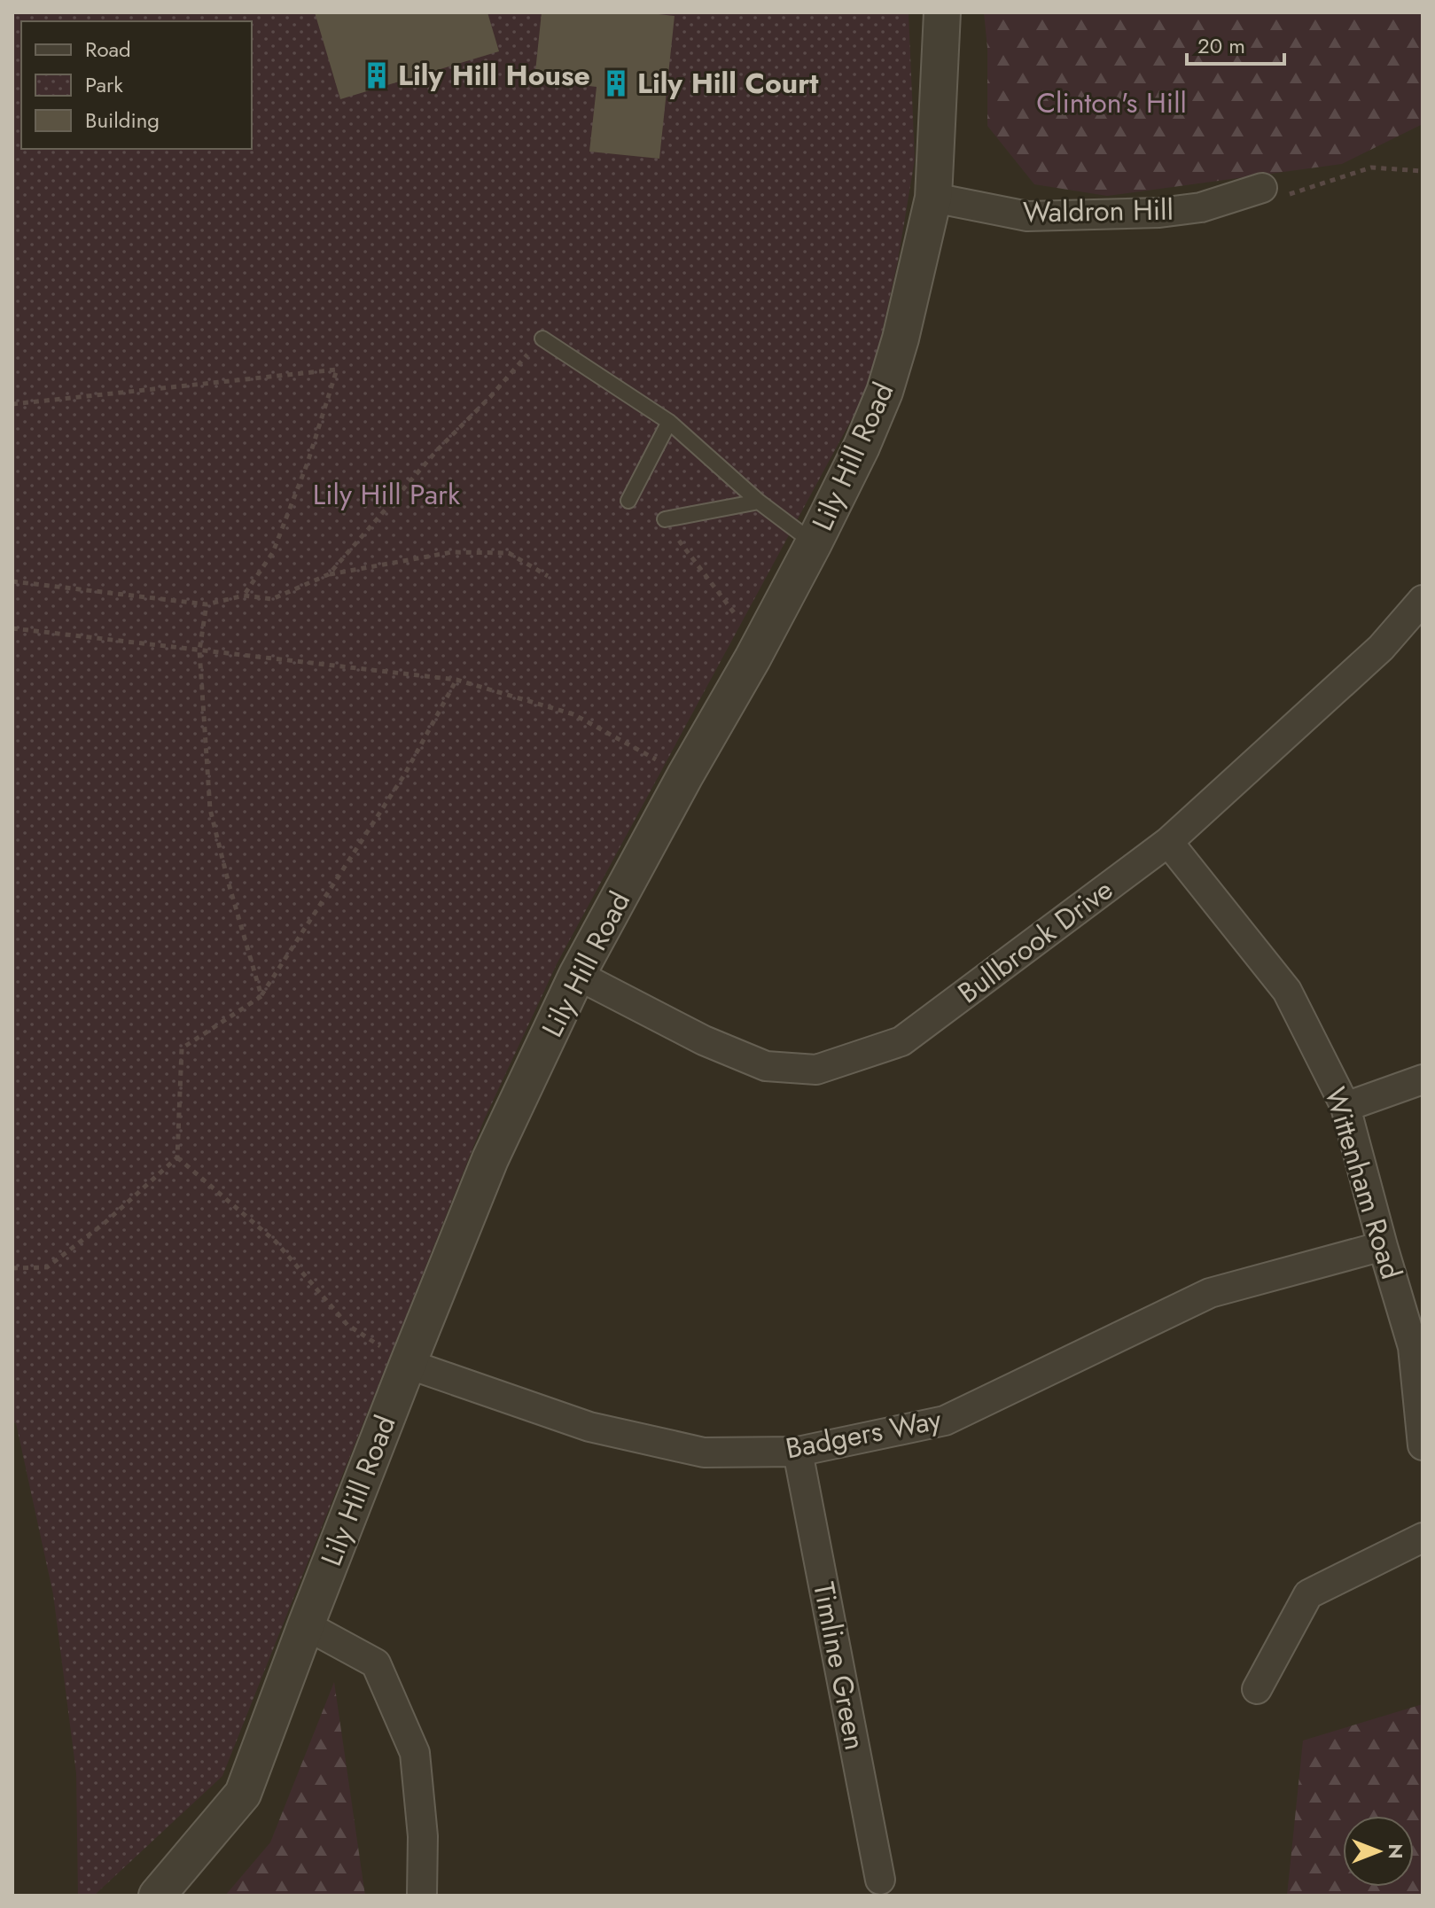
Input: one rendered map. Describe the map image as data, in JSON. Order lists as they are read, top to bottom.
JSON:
{
  "streets": {
    "street": [
      "Waldron Hill",
      "Lily Hill Road",
      "Bullbrook Drive",
      "Wittenham Road",
      "Badgers Way",
      "Timline Green"
    ]
  },
  "crossings": [
    ["Waldron Hill", "Lily Hill Road"],
    ["Lily Hill Road", "Bullbrook Drive"],
    ["Lily Hill Road", "Badgers Way"],
    ["Bullbrook Drive", "Wittenham Road"],
    ["Wittenham Road", "Badgers Way"],
    ["Badgers Way", "Timline Green"]
  ],
  "parks": ["Clinton's Hill", "Lily Hill Park"],
  "places": {
    "building": ["Lily Hill House", "Lily Hill Court"]
  },
  "legend": ["Road", "Park", "Building"],
  "scale_bar": "20 m",
  "north": "right"
}
